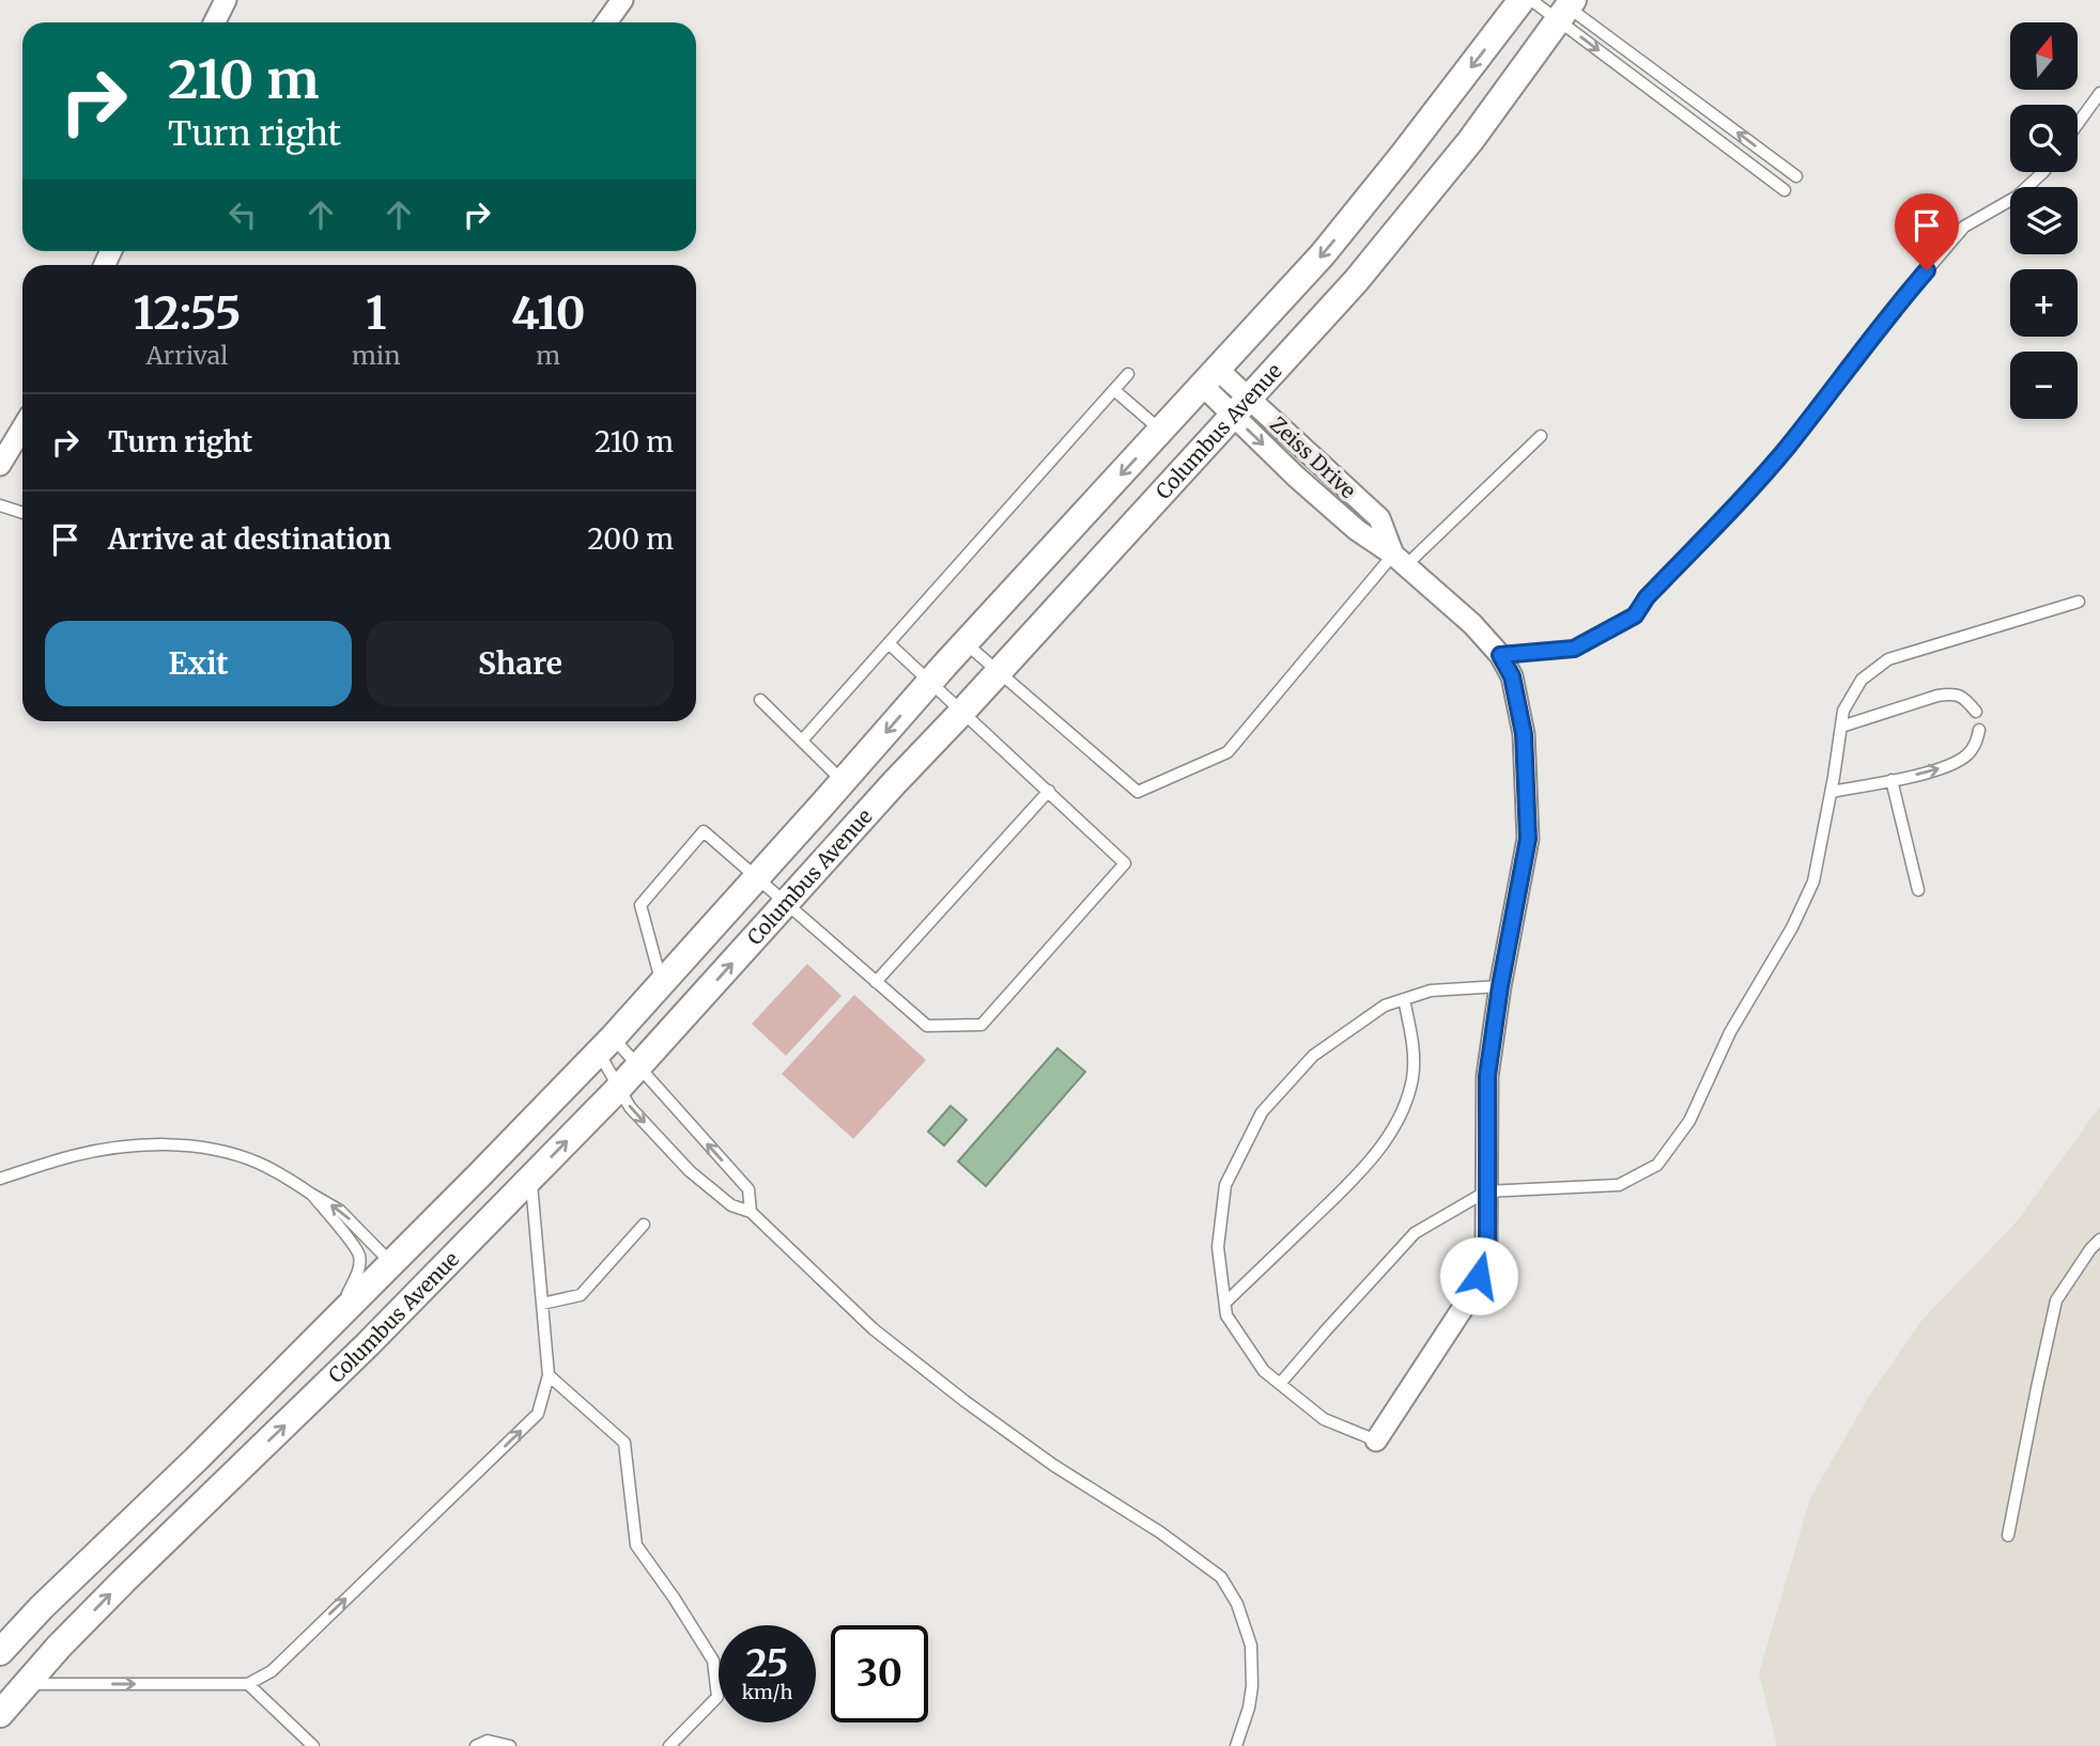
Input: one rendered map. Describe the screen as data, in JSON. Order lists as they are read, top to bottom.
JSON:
{
  "streets": {
    "street": ["Columbus Avenue", "Zeiss Drive"]
  },
  "crossings": [
    ["Columbus Avenue", "Zeiss Drive"]
  ],
  "north": "top",
  "page": {
    "map_buttons": ["+", "−"],
    "turn": ["210 m", "Turn right"],
    "eta": [
      "12:55",
      "Arrival",
      "1",
      "min",
      "410",
      "m"
    ],
    "list": [
      {
        "name": "Turn right",
        "value": "210 m"
      },
      {
        "name": "Arrive at destination",
        "value": "200 m"
      }
    ],
    "buttons": ["Exit", "Share"],
    "speed": "25 km/h",
    "limit": "30"
  }
}
